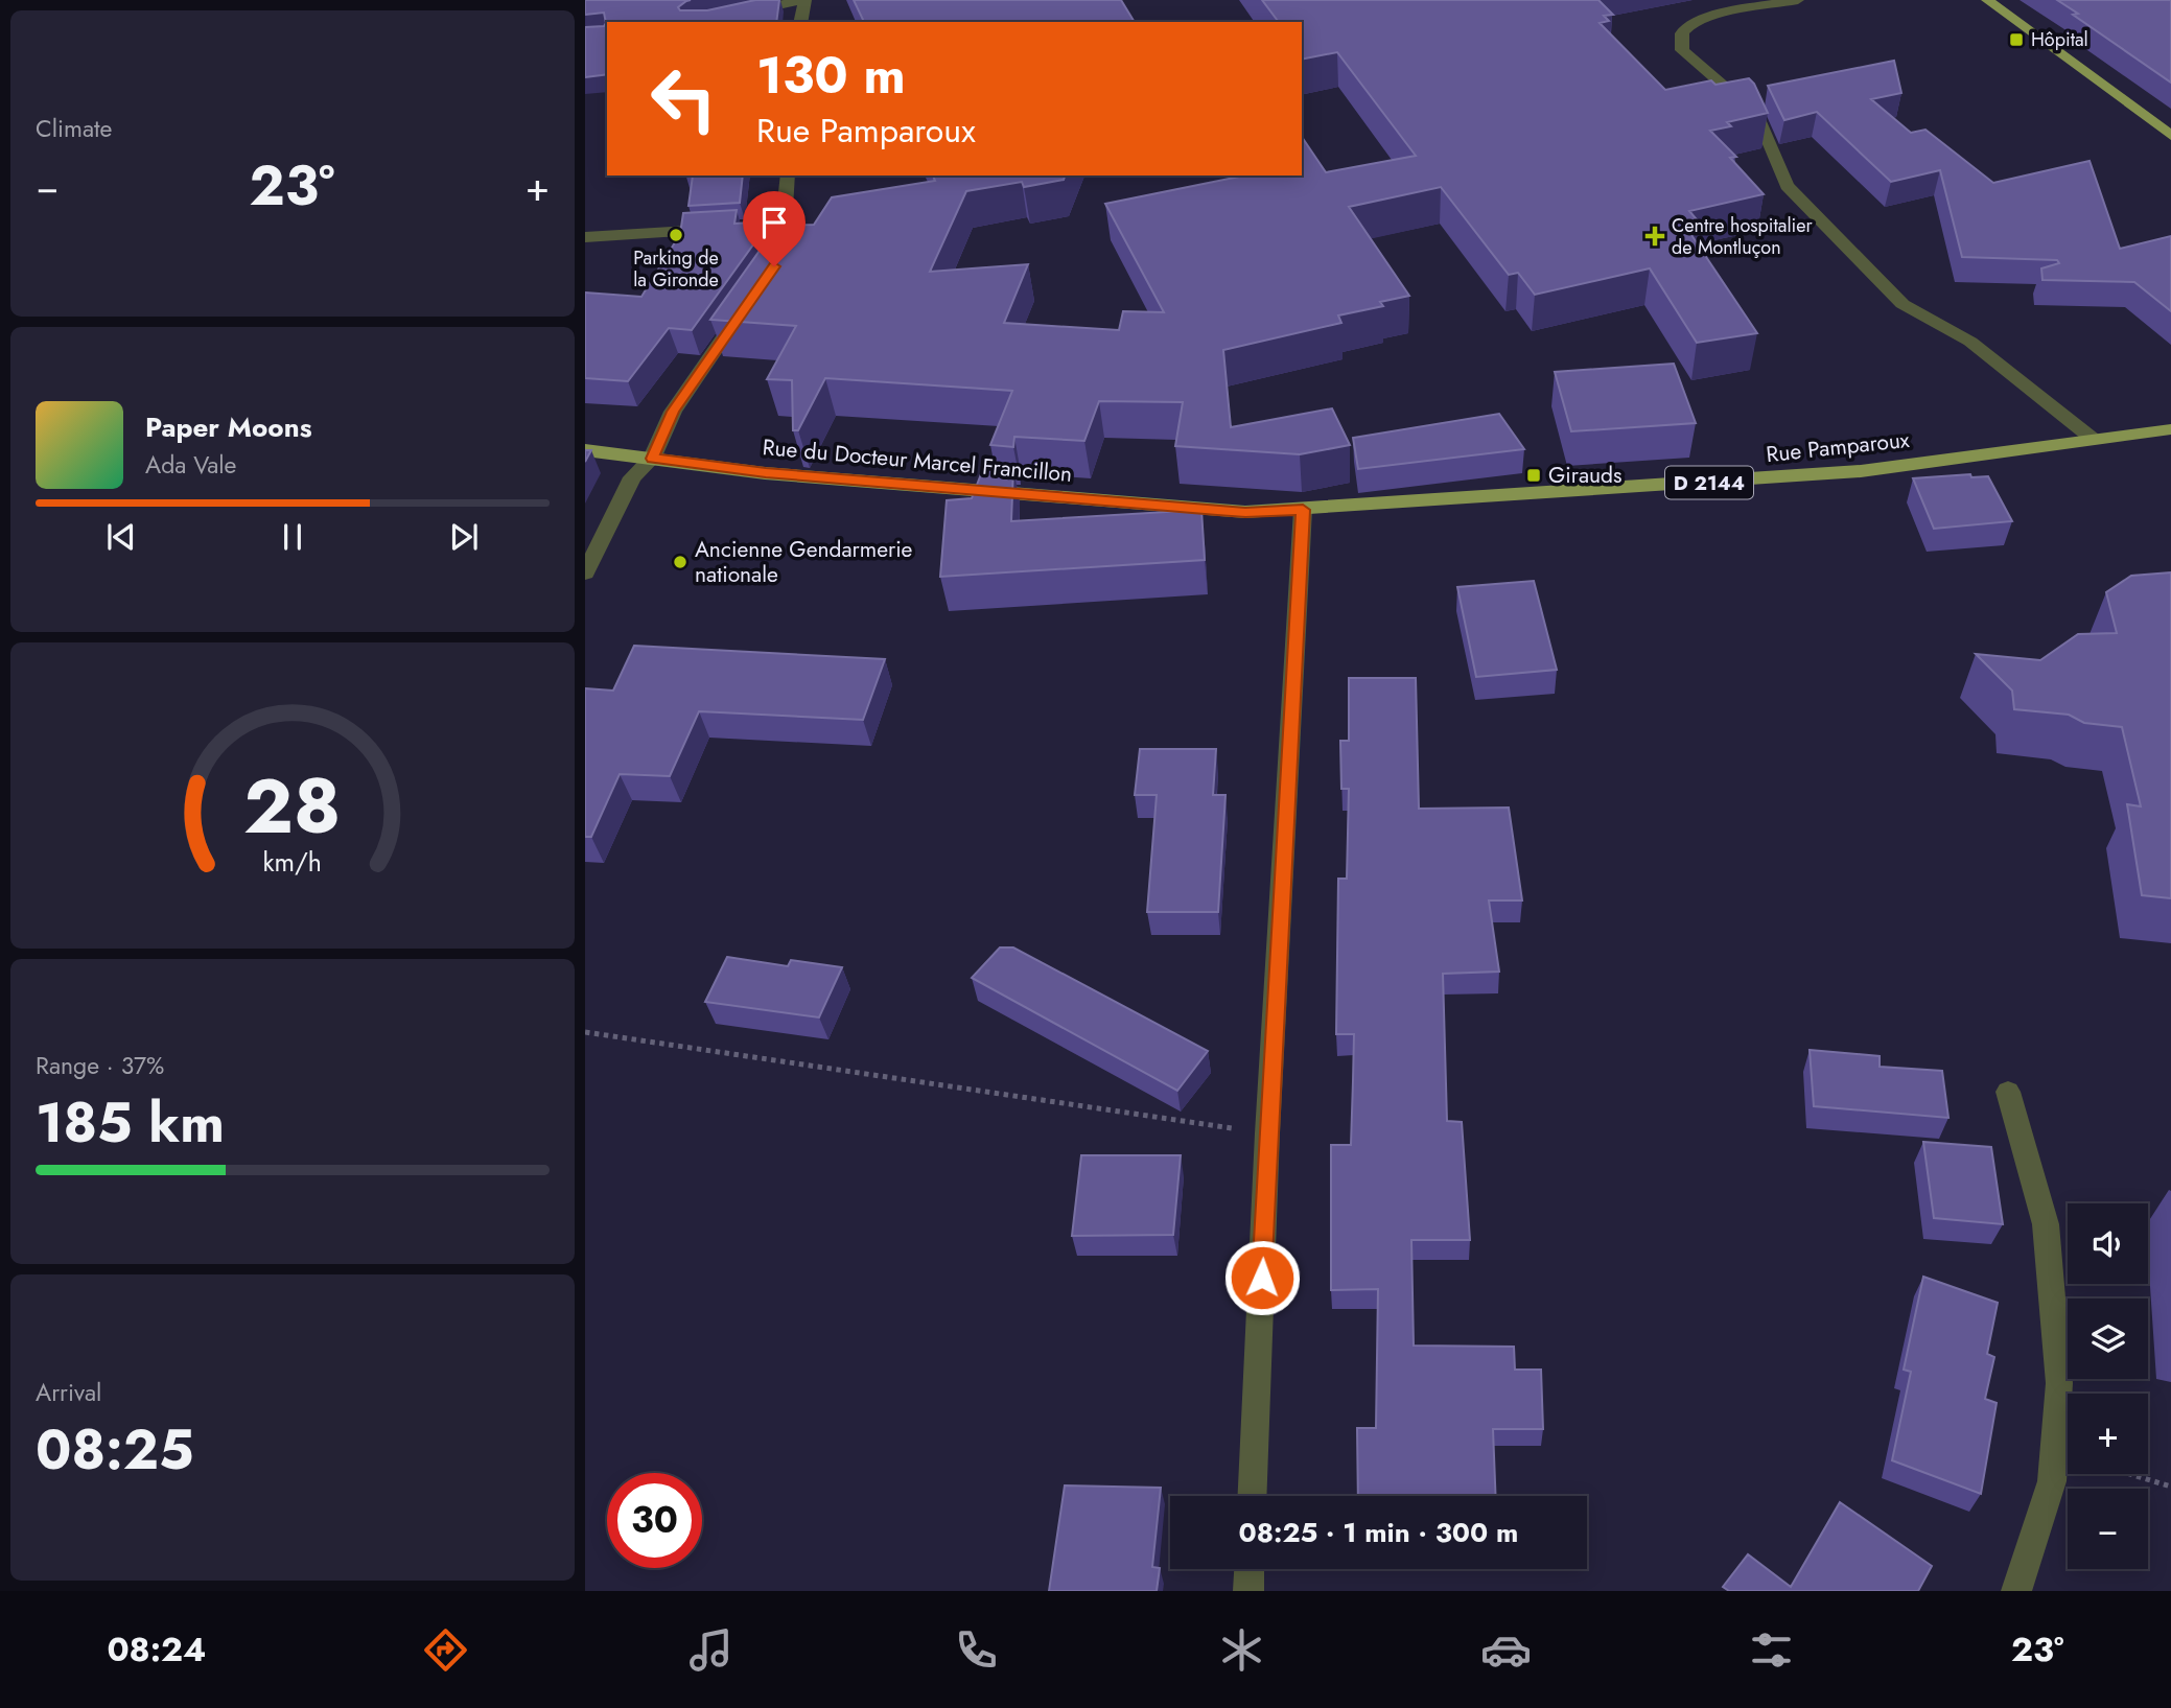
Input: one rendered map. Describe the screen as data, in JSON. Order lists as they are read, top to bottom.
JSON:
{
  "streets": {
    "main road": ["Rue Pamparoux", "Rue du Docteur Marcel Francillon", "D 2144"]
  },
  "crossings": [
    ["Rue Pamparoux", "Rue du Docteur Marcel Francillon"]
  ],
  "places": {
    "transit": ["Hôpital", "Girauds"],
    "other": ["Parking de la Gironde", "Ancienne Gendarmerie nationale"],
    "health": ["Centre hospitalier de Montluçon"]
  },
  "page": {
    "tile": [
      "Climate",
      ["Range · 37%", "185 km"],
      ["Arrival", "08:25"]
    ],
    "turn": ["130 m", "Rue Pamparoux"],
    "heat": ["−", "23°", "+"],
    "song": ["Paper Moons", "Ada Vale"],
    "map_buttons": ["+", "−"],
    "limit": "30",
    "trip": "08:25 · 1 min · 300 m",
    "tabs": ["08:24", "23°"],
    "gauge": ["28", "km/h"]
  }
}
